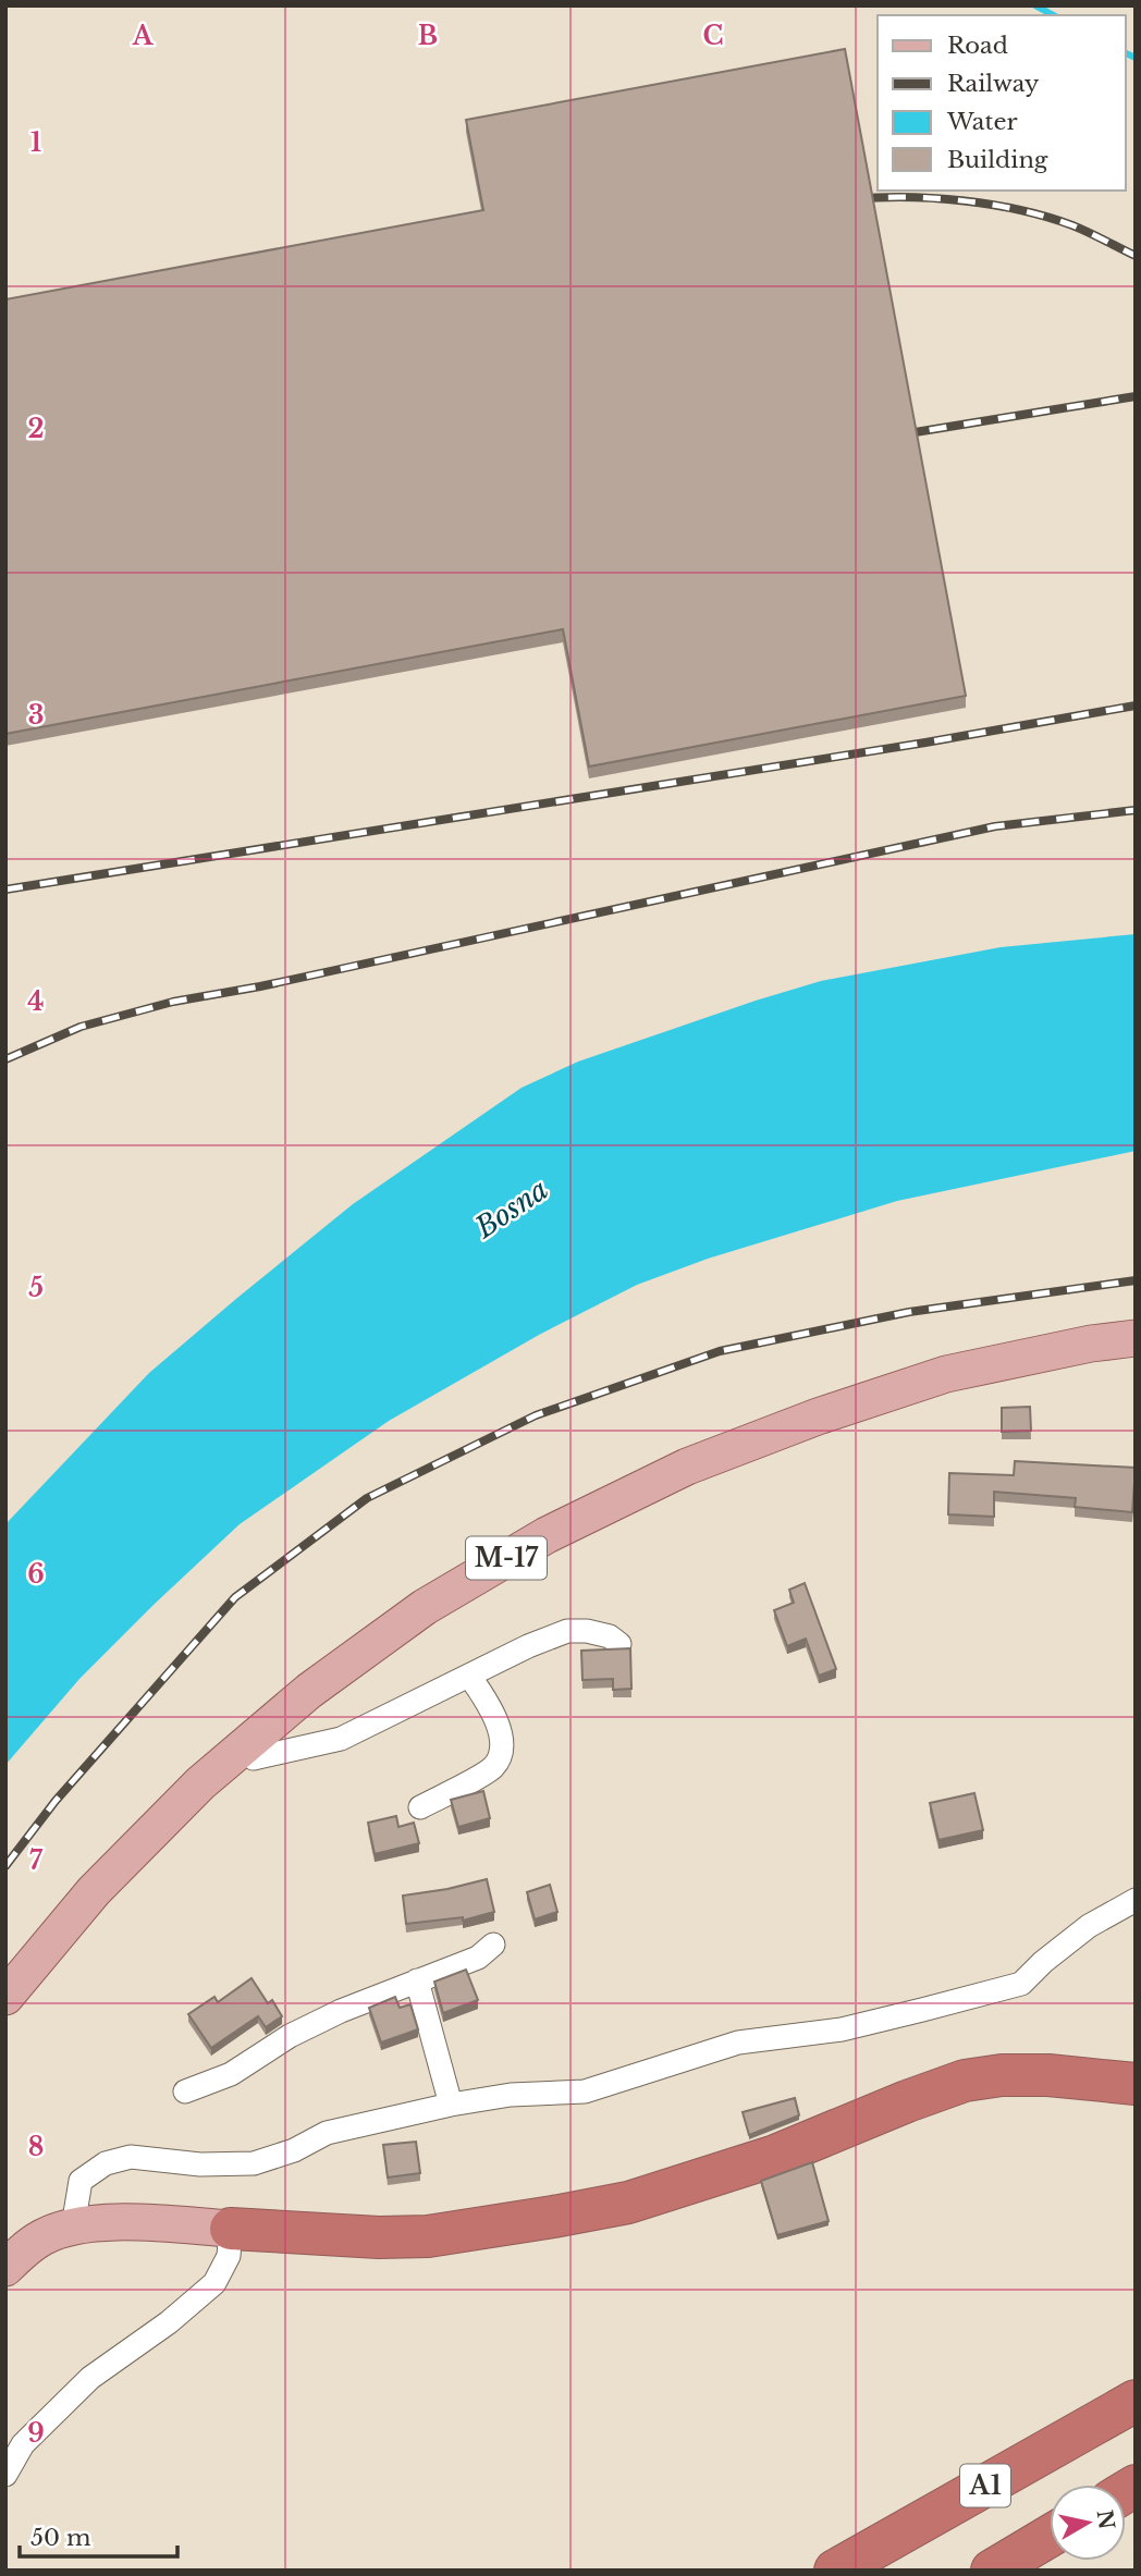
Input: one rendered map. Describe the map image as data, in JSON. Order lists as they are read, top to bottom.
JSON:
{
  "streets": {
    "highway": ["A1"],
    "main road": ["M-17"]
  },
  "water": ["Bosna"],
  "legend": [
    "Road",
    "Railway",
    "Water",
    "Building"
  ],
  "scale_bar": "50 m",
  "north": "right",
  "grid": {
    "columns": ["A", "B", "C"],
    "rows": [
      "1",
      "2",
      "3",
      "4",
      "5",
      "6",
      "7",
      "8",
      "9"
    ]
  }
}
